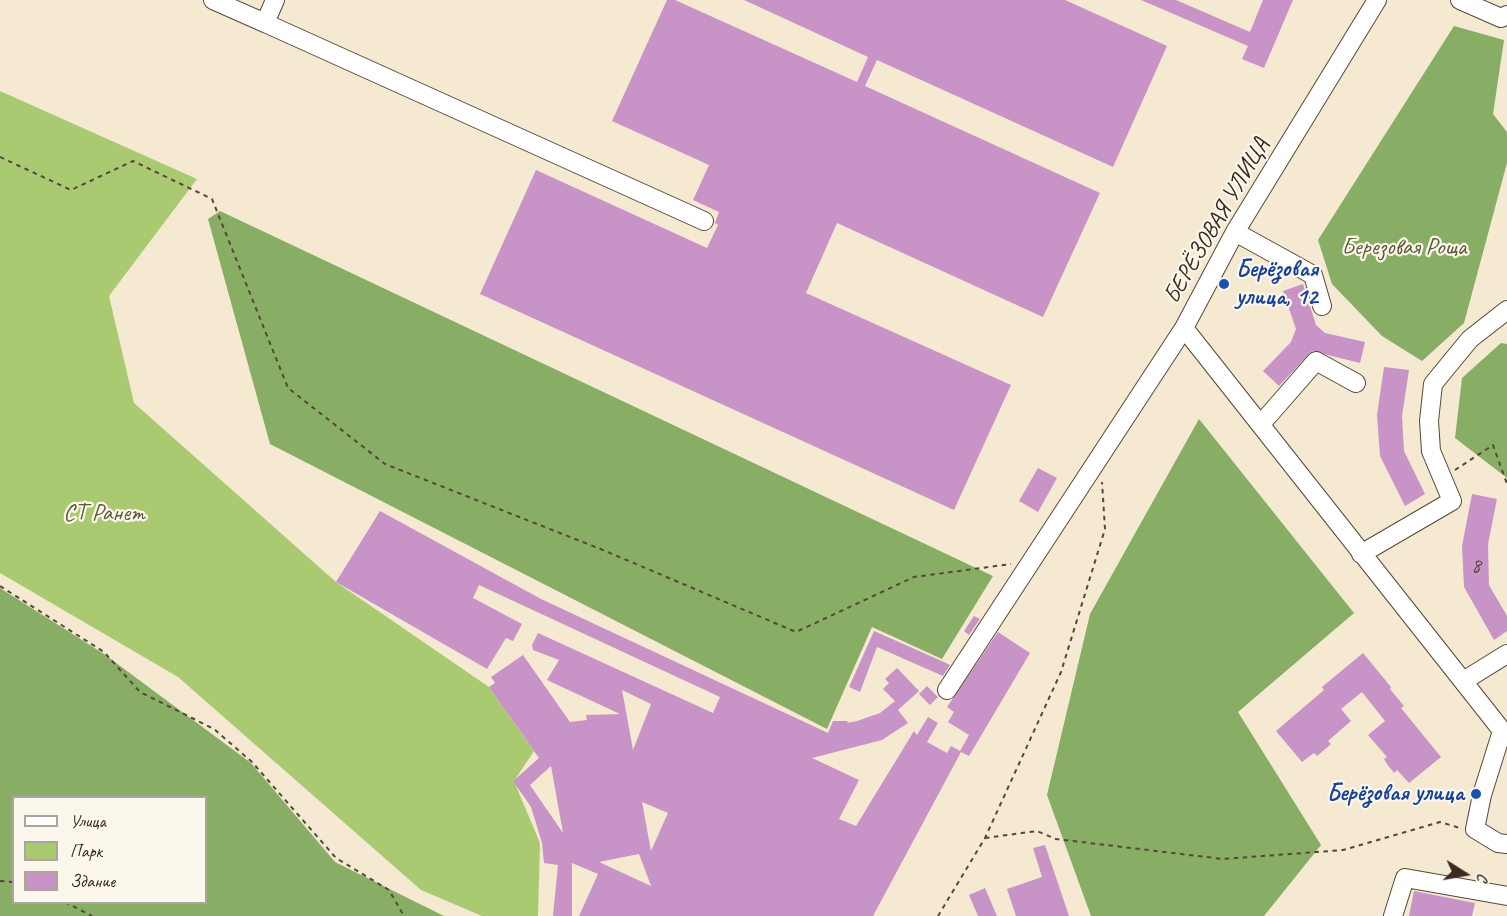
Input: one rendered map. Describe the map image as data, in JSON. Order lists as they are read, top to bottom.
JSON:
{
  "streets": {
    "street": ["БЕРЁЗОВАЯ УЛИЦА"]
  },
  "parks": ["Березовая Роща", "СТ Ранет"],
  "places": ["Берёзовая улица, 12", "Берёзовая улица"],
  "house_numbers": ["8"],
  "legend": ["Улица", "Парк", "Здание"],
  "north": "right"
}
